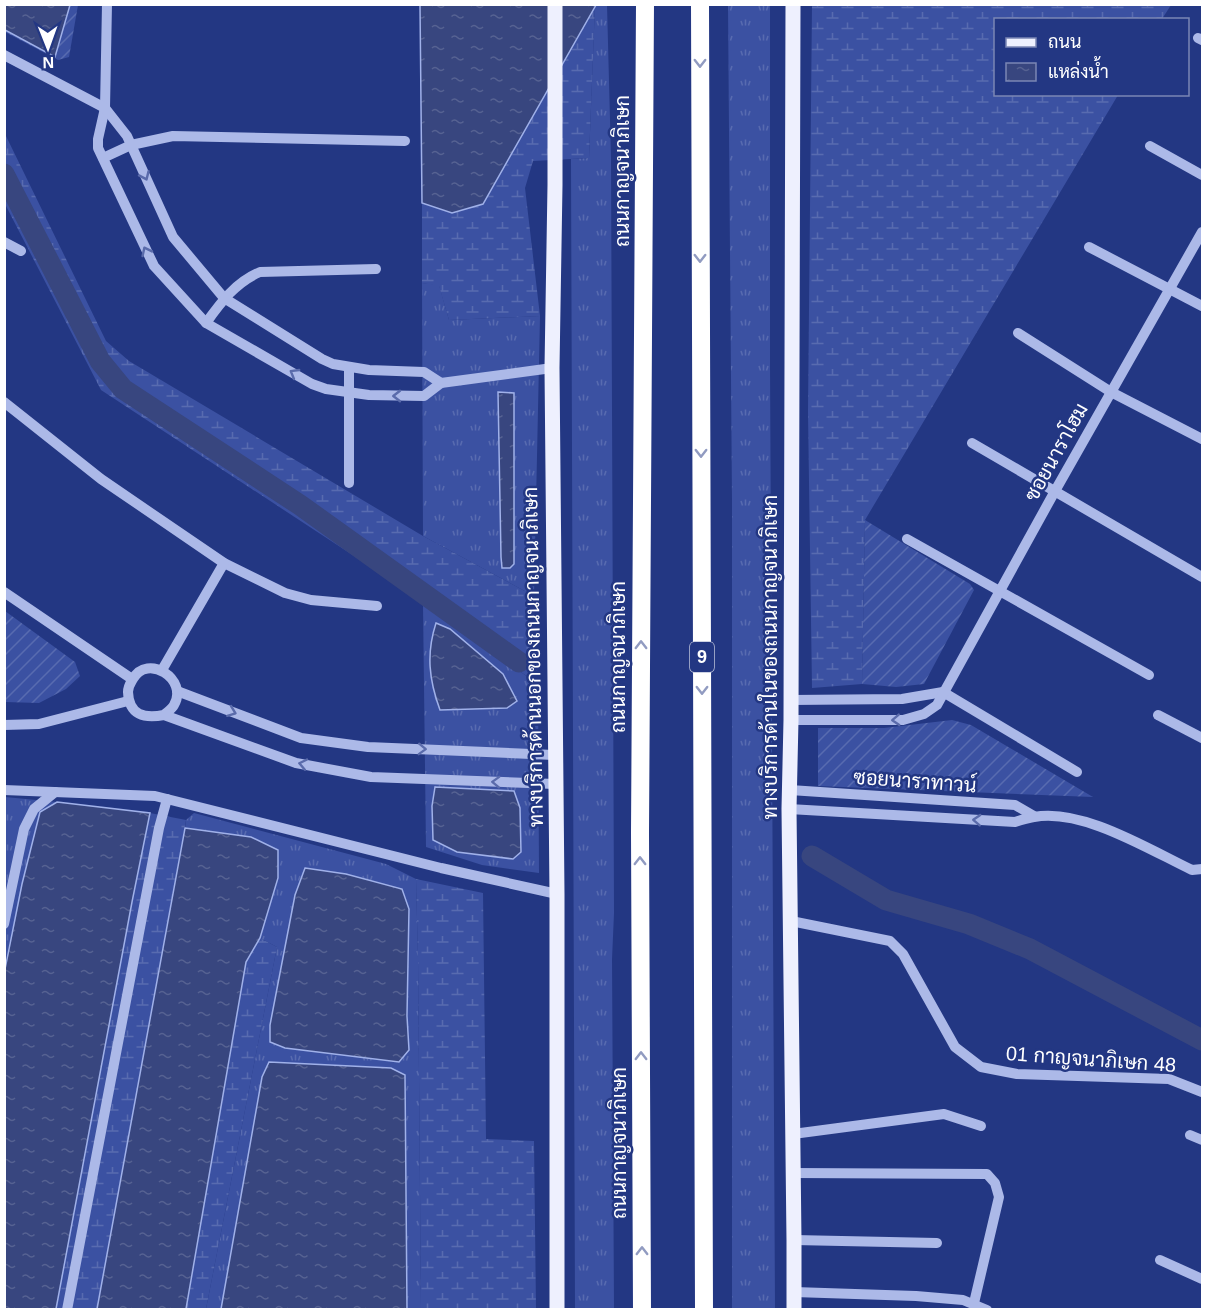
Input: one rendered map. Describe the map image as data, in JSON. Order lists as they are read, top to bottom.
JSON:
{
  "streets": {
    "highway": ["ถนนกาญจนาภิเษก", "9"],
    "main road": ["ทางบริการด้านนอกของถนนกาญจนาภิเษก", "ทางบริการด้านในของถนนกาญจนาภิเษก"],
    "street": ["ซอยนาราโฮม", "ซอยนาราทาวน์", "01 กาญจนาภิเษก 48"]
  },
  "crossings": [
    ["ซอยนาราโฮม", "ทางบริการด้านในของถนนกาญจนาภิเษก"],
    ["ทางบริการด้านในของถนนกาญจนาภิเษก", "ซอยนาราทาวน์"],
    ["ทางบริการด้านในของถนนกาญจนาภิเษก", "01 กาญจนาภิเษก 48"]
  ],
  "legend": ["ถนน", "แหล่งน้ำ"],
  "north": "bottom"
}
